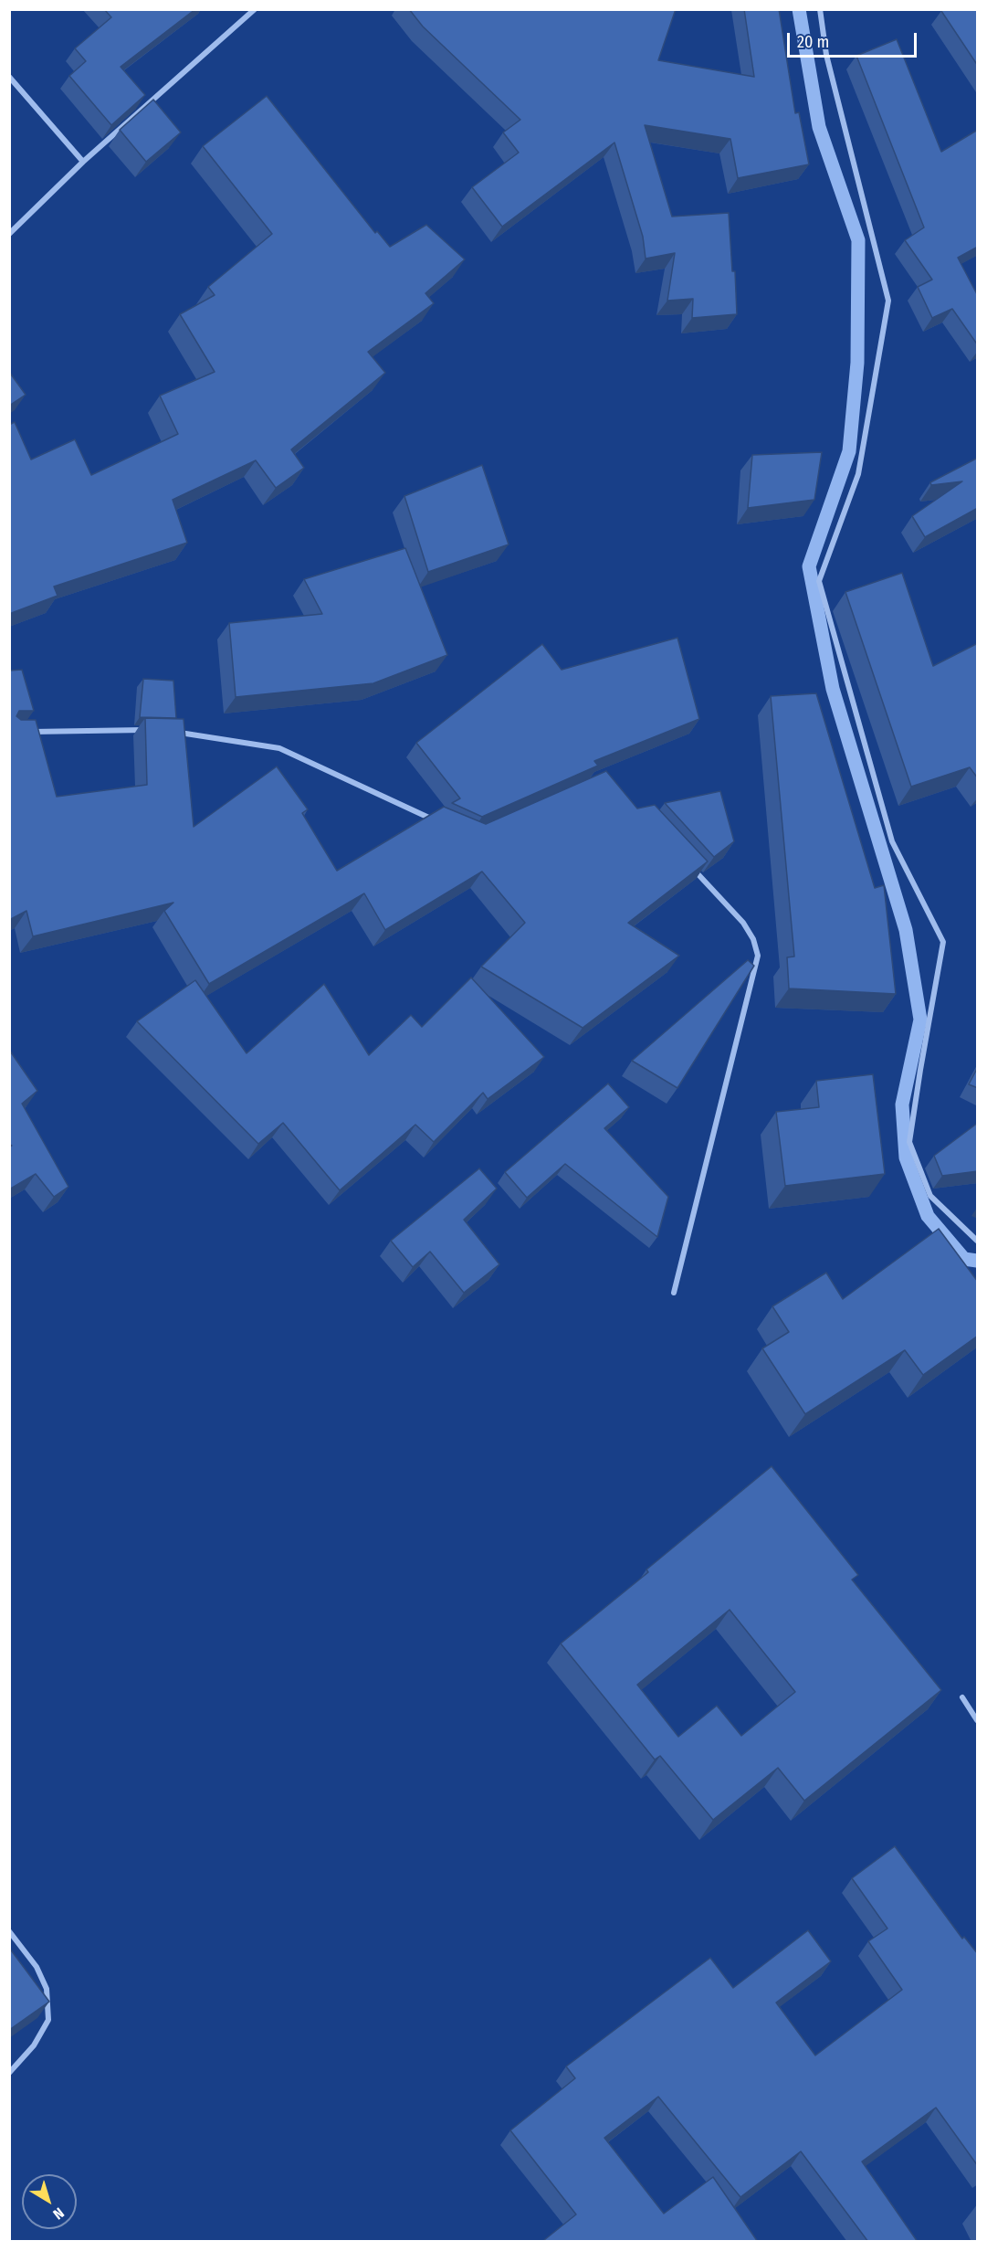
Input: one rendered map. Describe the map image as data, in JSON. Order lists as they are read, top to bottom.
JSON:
{
  "scale_bar": "20 m",
  "north": "bottom right"
}
